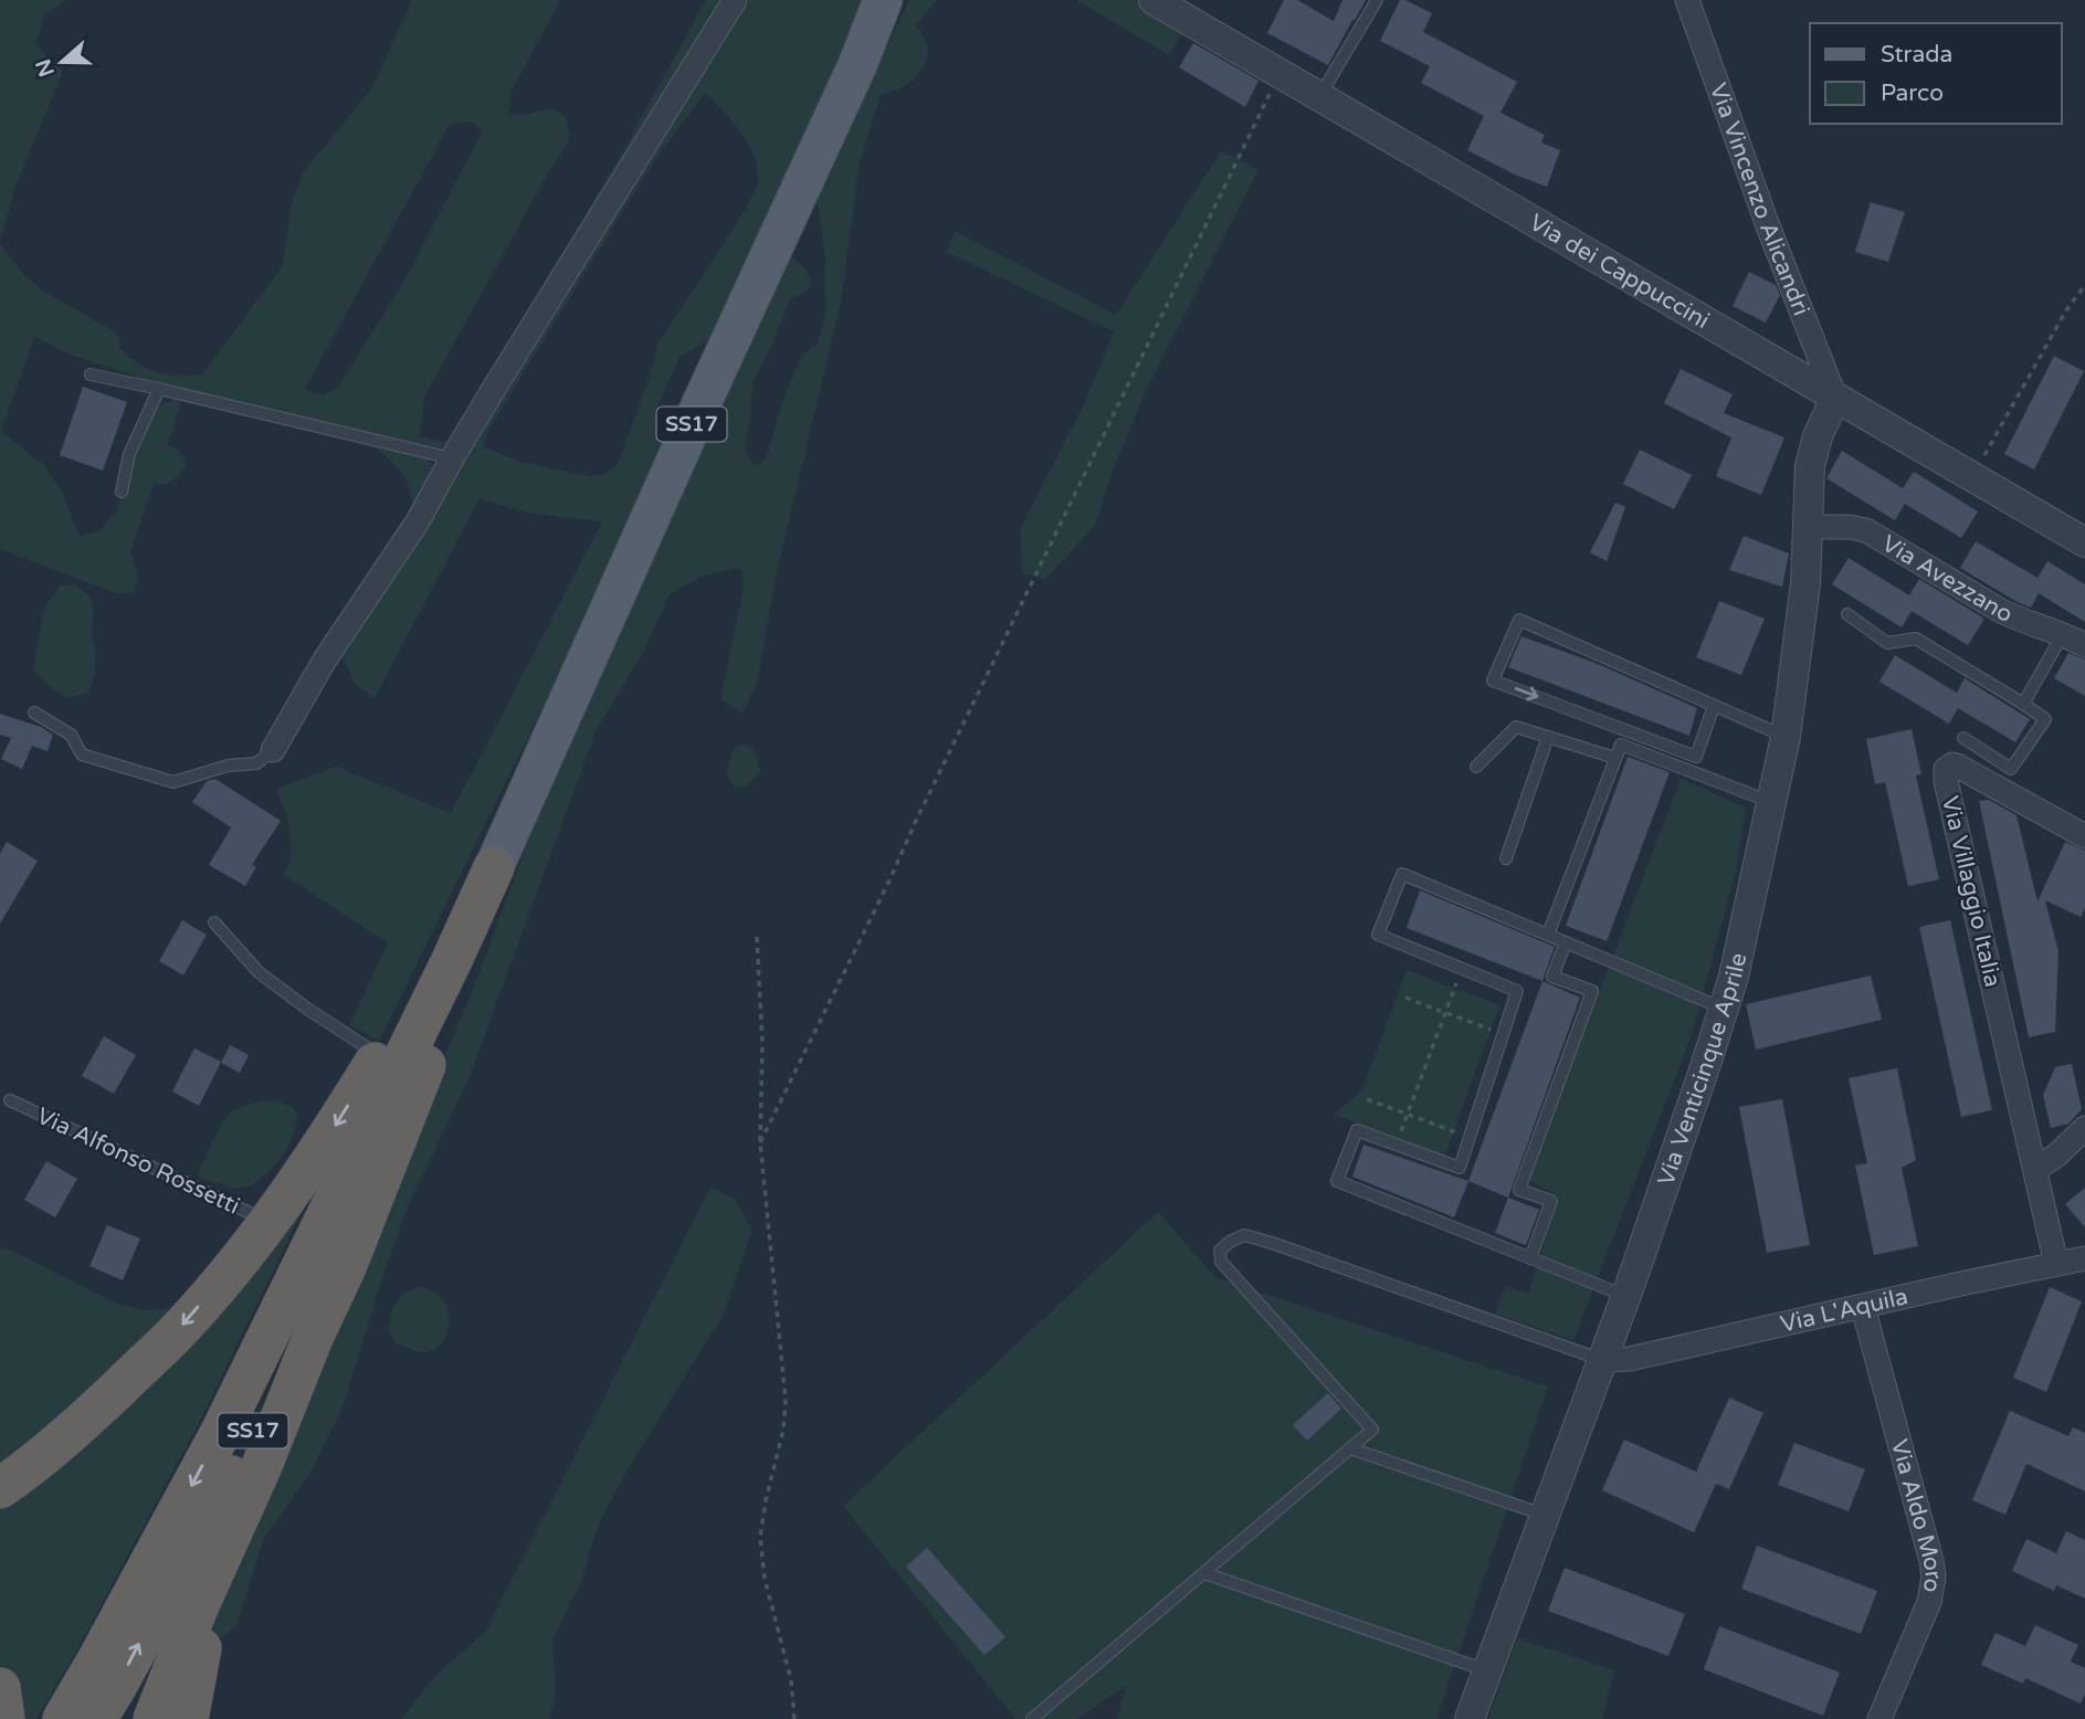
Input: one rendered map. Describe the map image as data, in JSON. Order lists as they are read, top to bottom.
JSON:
{
  "streets": {
    "highway": ["SS17"],
    "street": [
      "Via Vincenzo Alicandri",
      "Via dei Cappuccini",
      "Via Avezzano",
      "Via Villaggio Italia",
      "Via Venticinque Aprile",
      "Via L'Aquila",
      "Via Aldo Moro"
    ],
    "lane": ["Via Alfonso Rossetti"]
  },
  "crossings": [
    ["Via Vincenzo Alicandri", "Via dei Cappuccini"],
    ["Via Vincenzo Alicandri", "Via Venticinque Aprile"],
    ["Via dei Cappuccini", "Via Venticinque Aprile"],
    ["Via Avezzano", "Via Venticinque Aprile"],
    ["Via Villaggio Italia", "Via L'Aquila"],
    ["Via Venticinque Aprile", "Via L'Aquila"],
    ["Via L'Aquila", "Via Aldo Moro"]
  ],
  "legend": ["Strada", "Parco"],
  "north": "left"
}
